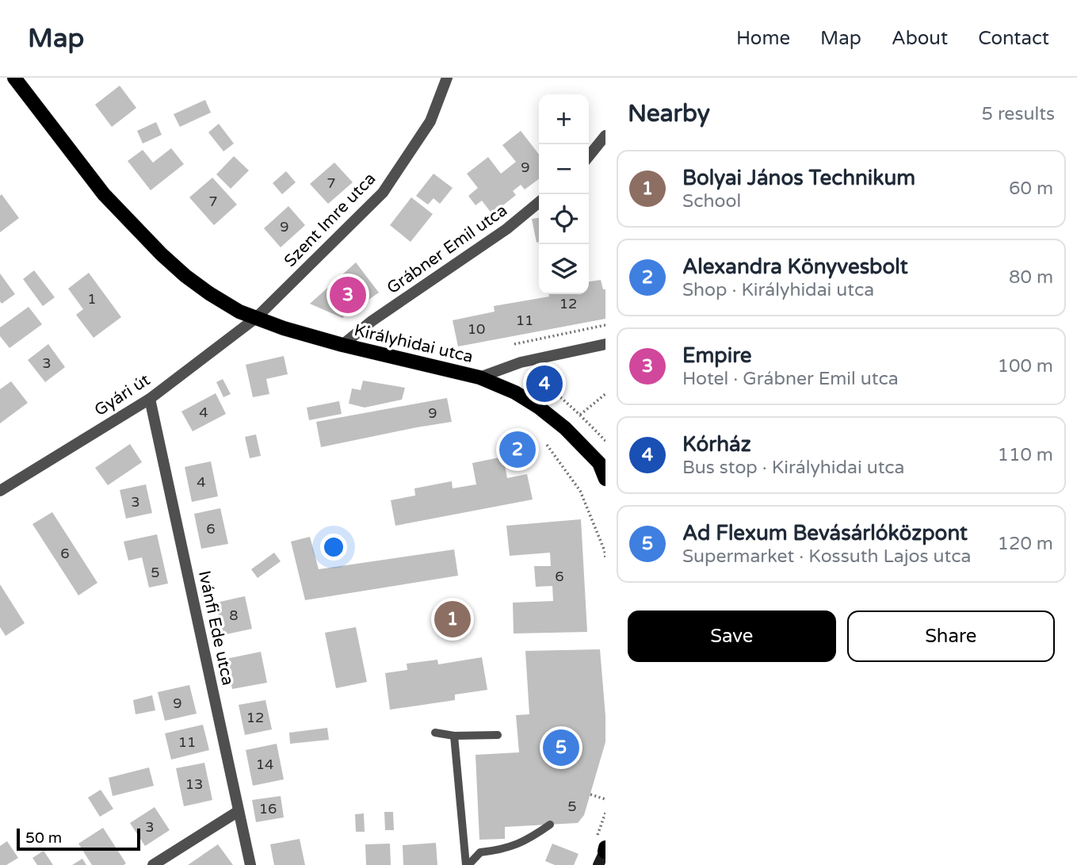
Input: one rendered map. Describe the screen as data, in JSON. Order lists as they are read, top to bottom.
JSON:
{
  "streets": {
    "main road": ["Királyhidai utca"],
    "street": [
      "Szent Imre utca",
      "Grábner Emil utca",
      "Gyári út",
      "Ivánfi Ede utca"
    ]
  },
  "crossings": [
    ["Szent Imre utca", "Királyhidai utca"],
    ["Szent Imre utca", "Gyári út"],
    ["Grábner Emil utca", "Királyhidai utca"],
    ["Királyhidai utca", "Gyári út"],
    ["Gyári út", "Ivánfi Ede utca"]
  ],
  "house_numbers": [
    "9",
    "7",
    "7",
    "9",
    "1",
    "12",
    "11",
    "10",
    "3",
    "4",
    "9",
    "4",
    "3",
    "6",
    "6",
    "5",
    "6",
    "8",
    "9",
    "12",
    "11",
    "14",
    "13",
    "5",
    "16",
    "3"
  ],
  "scale_bar": "50 m",
  "page": {
    "header": "Map",
    "nav": [
      "Home",
      "Map",
      "About",
      "Contact"
    ],
    "heading": ["Nearby", "5 results"],
    "map_buttons": ["+", "−"],
    "list": [
      {
        "mark": "1",
        "name": "Bolyai János Technikum",
        "note": "School",
        "value": "60 m"
      },
      {
        "mark": "2",
        "name": "Alexandra Könyvesbolt",
        "note": "Shop · Királyhidai utca",
        "value": "80 m"
      },
      {
        "mark": "3",
        "name": "Empire",
        "note": "Hotel · Grábner Emil utca",
        "value": "100 m"
      },
      {
        "mark": "4",
        "name": "Kórház",
        "note": "Bus stop · Királyhidai utca",
        "value": "110 m"
      },
      {
        "mark": "5",
        "name": "Ad Flexum Bevásárlóközpont",
        "note": "Supermarket · Kossuth Lajos utca",
        "value": "120 m"
      }
    ],
    "pins": [
      "3",
      "4",
      "2",
      "1",
      "5"
    ],
    "buttons": ["Save", "Share"],
    "scale": "50 m"
  }
}
